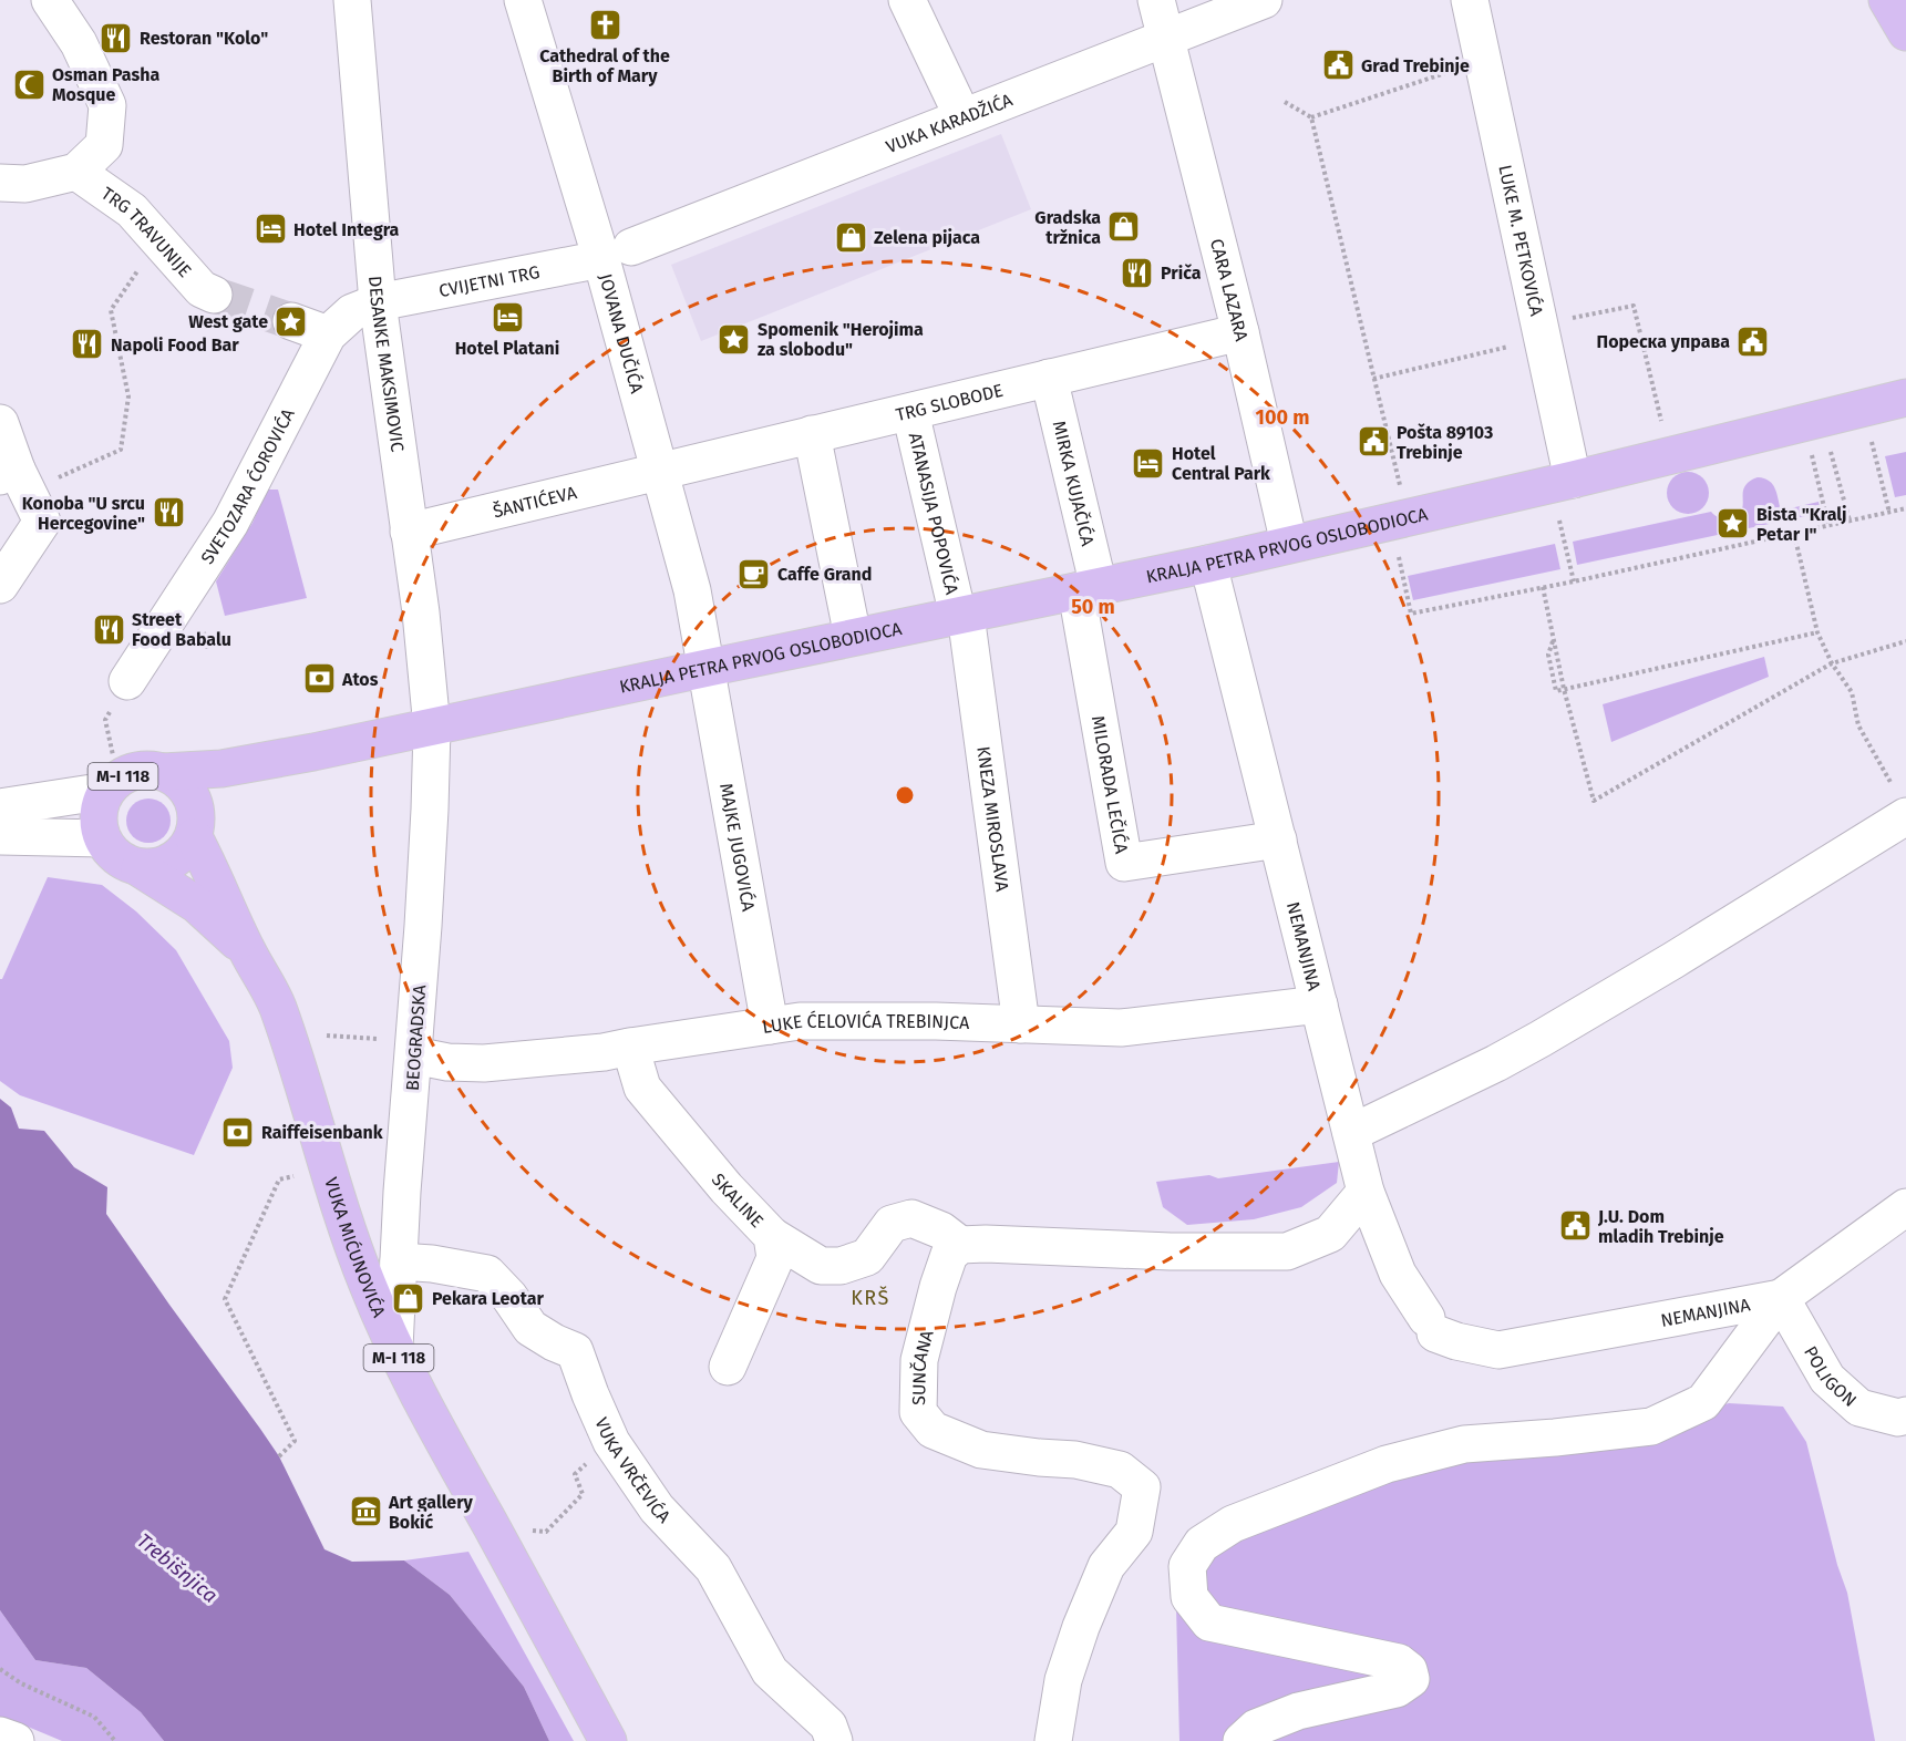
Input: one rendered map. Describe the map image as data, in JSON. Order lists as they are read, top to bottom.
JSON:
{
  "streets": {
    "main road": ["KRALJA PETRA PRVOG OSLOBODIOCA", "M-I 118", "VUKA MIĆUNOVIĆA"],
    "street": [
      "VUKA KARADŽIĆA",
      "TRG TRAVUNIJE",
      "LUKE M. PETKOVIĆA",
      "CVIJETNI TRG",
      "CARA LAZARA",
      "JOVANA DUČIĆA",
      "DESANKE MAKSIMOVIC",
      "TRG SLOBODE",
      "MIRKA KUJAČIĆA",
      "SVETOZARA ĆOROVIĆA",
      "ŠANTIĆEVA",
      "ATANASIJA POPOVIĆA",
      "MILORADA LEČIĆA",
      "KNEZA MIROSLAVA",
      "MAJKE JUGOVIĆA",
      "NEMANJINA",
      "LUKE ĆELOVIĆA TREBINJCA",
      "BEOGRADSKA",
      "SKALINE",
      "SUNČANA",
      "POLIGON",
      "VUKA VRČEVIĆA"
    ]
  },
  "crossings": [
    ["VUKA KARADŽIĆA", "CVIJETNI TRG"],
    ["VUKA KARADŽIĆA", "CARA LAZARA"],
    ["VUKA KARADŽIĆA", "JOVANA DUČIĆA"],
    ["LUKE M. PETKOVIĆA", "KRALJA PETRA PRVOG OSLOBODIOCA"],
    ["CVIJETNI TRG", "JOVANA DUČIĆA"],
    ["CVIJETNI TRG", "DESANKE MAKSIMOVIC"],
    ["CVIJETNI TRG", "SVETOZARA ĆOROVIĆA"],
    ["CARA LAZARA", "TRG SLOBODE"],
    ["CARA LAZARA", "KRALJA PETRA PRVOG OSLOBODIOCA"],
    ["JOVANA DUČIĆA", "TRG SLOBODE"],
    ["JOVANA DUČIĆA", "ŠANTIĆEVA"],
    ["JOVANA DUČIĆA", "KRALJA PETRA PRVOG OSLOBODIOCA"],
    ["JOVANA DUČIĆA", "MAJKE JUGOVIĆA"],
    ["DESANKE MAKSIMOVIC", "SVETOZARA ĆOROVIĆA"],
    ["DESANKE MAKSIMOVIC", "ŠANTIĆEVA"],
    ["DESANKE MAKSIMOVIC", "KRALJA PETRA PRVOG OSLOBODIOCA"],
    ["DESANKE MAKSIMOVIC", "BEOGRADSKA"],
    ["TRG SLOBODE", "MIRKA KUJAČIĆA"],
    ["TRG SLOBODE", "ŠANTIĆEVA"],
    ["TRG SLOBODE", "ATANASIJA POPOVIĆA"],
    ["MIRKA KUJAČIĆA", "KRALJA PETRA PRVOG OSLOBODIOCA"],
    ["MIRKA KUJAČIĆA", "MILORADA LEČIĆA"],
    ["ATANASIJA POPOVIĆA", "KRALJA PETRA PRVOG OSLOBODIOCA"],
    ["ATANASIJA POPOVIĆA", "KNEZA MIROSLAVA"],
    ["KRALJA PETRA PRVOG OSLOBODIOCA", "M-I 118"],
    ["KRALJA PETRA PRVOG OSLOBODIOCA", "MILORADA LEČIĆA"],
    ["KRALJA PETRA PRVOG OSLOBODIOCA", "KNEZA MIROSLAVA"],
    ["KRALJA PETRA PRVOG OSLOBODIOCA", "MAJKE JUGOVIĆA"],
    ["KRALJA PETRA PRVOG OSLOBODIOCA", "NEMANJINA"],
    ["KRALJA PETRA PRVOG OSLOBODIOCA", "BEOGRADSKA"],
    ["M-I 118", "VUKA MIĆUNOVIĆA"],
    ["MILORADA LEČIĆA", "NEMANJINA"],
    ["KNEZA MIROSLAVA", "LUKE ĆELOVIĆA TREBINJCA"],
    ["MAJKE JUGOVIĆA", "LUKE ĆELOVIĆA TREBINJCA"],
    ["NEMANJINA", "LUKE ĆELOVIĆA TREBINJCA"],
    ["NEMANJINA", "POLIGON"],
    ["LUKE ĆELOVIĆA TREBINJCA", "BEOGRADSKA"],
    ["LUKE ĆELOVIĆA TREBINJCA", "SKALINE"],
    ["BEOGRADSKA", "VUKA MIĆUNOVIĆA"],
    ["BEOGRADSKA", "VUKA VRČEVIĆA"]
  ],
  "districts": ["KRŠ"],
  "water": ["Trebišnjica"],
  "places": {
    "church": ["Cathedral of the Birth of Mary"],
    "restaurant": [
      "Restoran \"Kolo\"",
      "Priča",
      "Napoli Food Bar",
      "Konoba \"U srcu Hercegovine\"",
      "Street Food Babalu"
    ],
    "public building": [
      "Grad Trebinje",
      "Пореска управа",
      "Pošta 89103 Trebinje",
      "J.U. Dom mladih Trebinje"
    ],
    "mosque": ["Osman Pasha Mosque"],
    "shop": ["Gradska tržnica", "Zelena pijaca", "Pekara Leotar"],
    "hotel": ["Hotel Integra", "Hotel Platani", "Hotel Central Park"],
    "place": ["West gate", "Spomenik \"Herojima za slobodu\"", "Bista \"Kralj Petar I\""],
    "cafe": ["Caffe Grand"],
    "bank": ["Atos", "Raiffeisenbank"],
    "museum": ["Art gallery Bokić"]
  },
  "rings": ["100 m", "50 m"]
}
